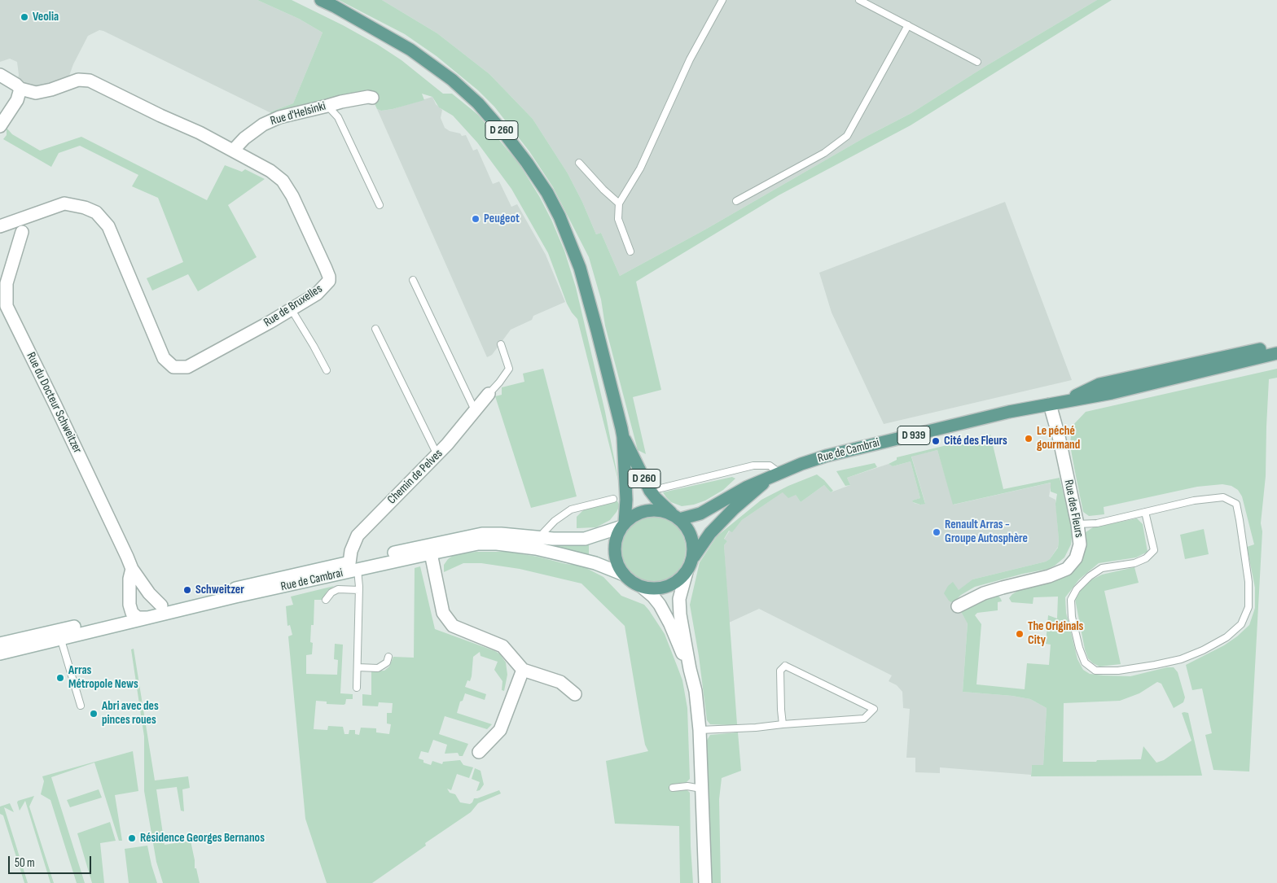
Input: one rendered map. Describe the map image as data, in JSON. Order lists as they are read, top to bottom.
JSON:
{
  "streets": {
    "main road": ["D 260", "D 939", "Rue de Cambrai"],
    "street": [
      "Rue d'Helsinki",
      "Rue de Bruxelles",
      "Rue du Docteur Schweitzer",
      "Chemin de Pelves",
      "Rue des Fleurs"
    ]
  },
  "crossings": [
    ["Rue d'Helsinki", "Rue de Bruxelles"],
    ["D 260", "Rue de Cambrai"],
    ["Rue du Docteur Schweitzer", "Rue de Cambrai"],
    ["D 939", "Rue de Cambrai"],
    ["D 939", "Rue des Fleurs"],
    ["Rue de Cambrai", "Chemin de Pelves"],
    ["Rue de Cambrai", "Rue des Fleurs"]
  ],
  "places": [
    "Veolia",
    "Peugeot",
    "Le péché gourmand",
    "Cité des Fleurs",
    "Renault Arras - Groupe Autosphère",
    "Schweitzer",
    "The Originals City",
    "Arras Métropole News",
    "Abri avec des pinces roues",
    "Résidence Georges Bernanos"
  ],
  "scale_bar": "50 m"
}
